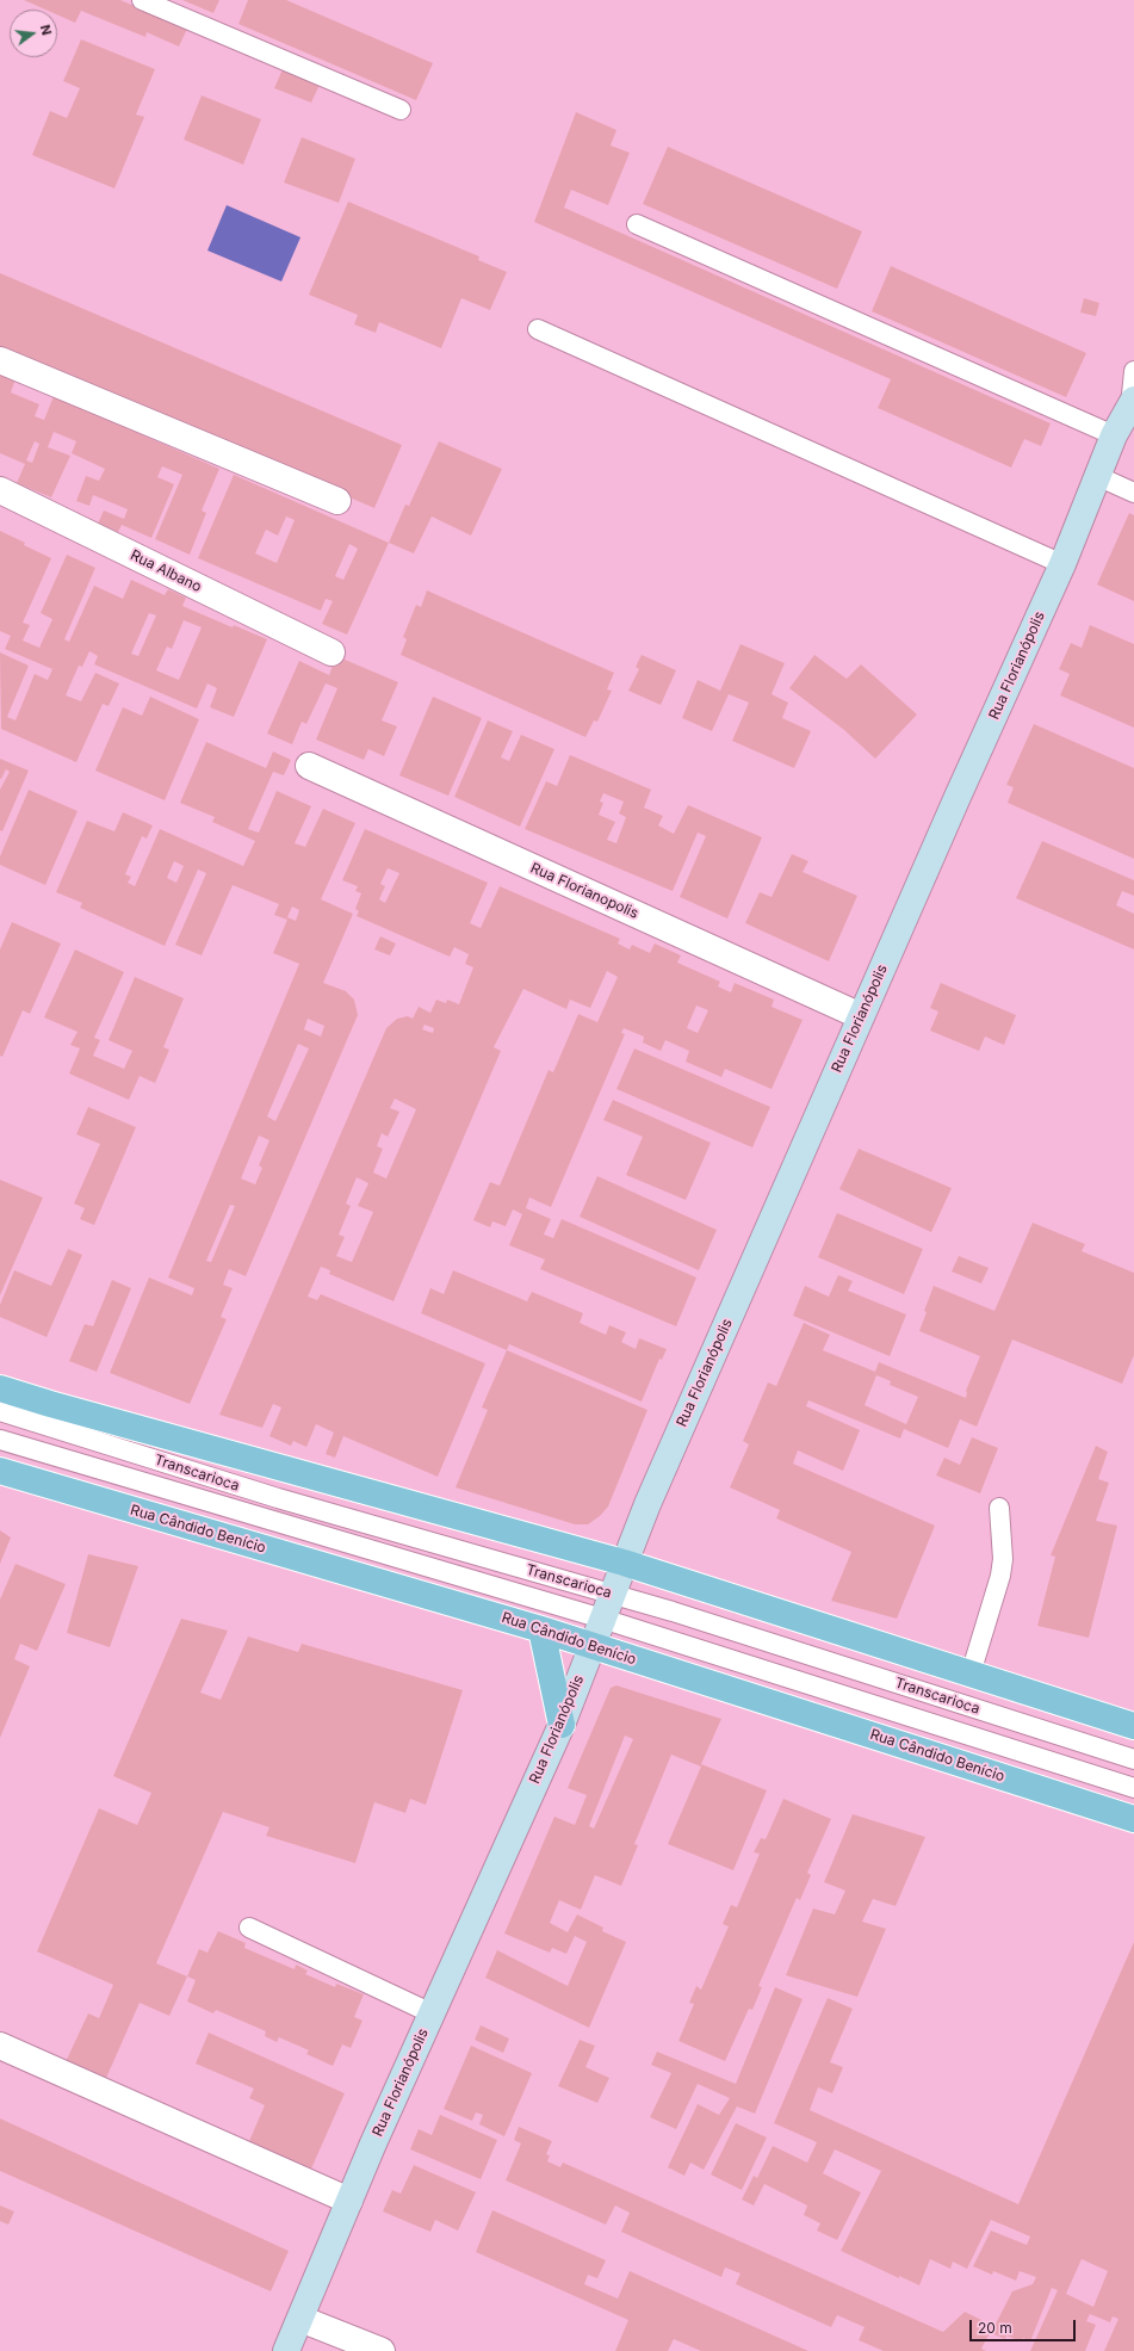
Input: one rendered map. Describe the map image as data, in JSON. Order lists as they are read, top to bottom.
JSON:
{
  "streets": {
    "main road": ["Rua Cândido Benício"],
    "street": ["Rua Albano", "Rua Florianópolis", "Rua Florianopolis"],
    "lane": ["Transcarioca"]
  },
  "crossings": [
    ["Rua Florianópolis", "Rua Florianopolis"],
    ["Rua Florianópolis", "Transcarioca"],
    ["Rua Florianópolis", "Rua Cândido Benício"]
  ],
  "scale_bar": "20 m",
  "north": "right"
}
